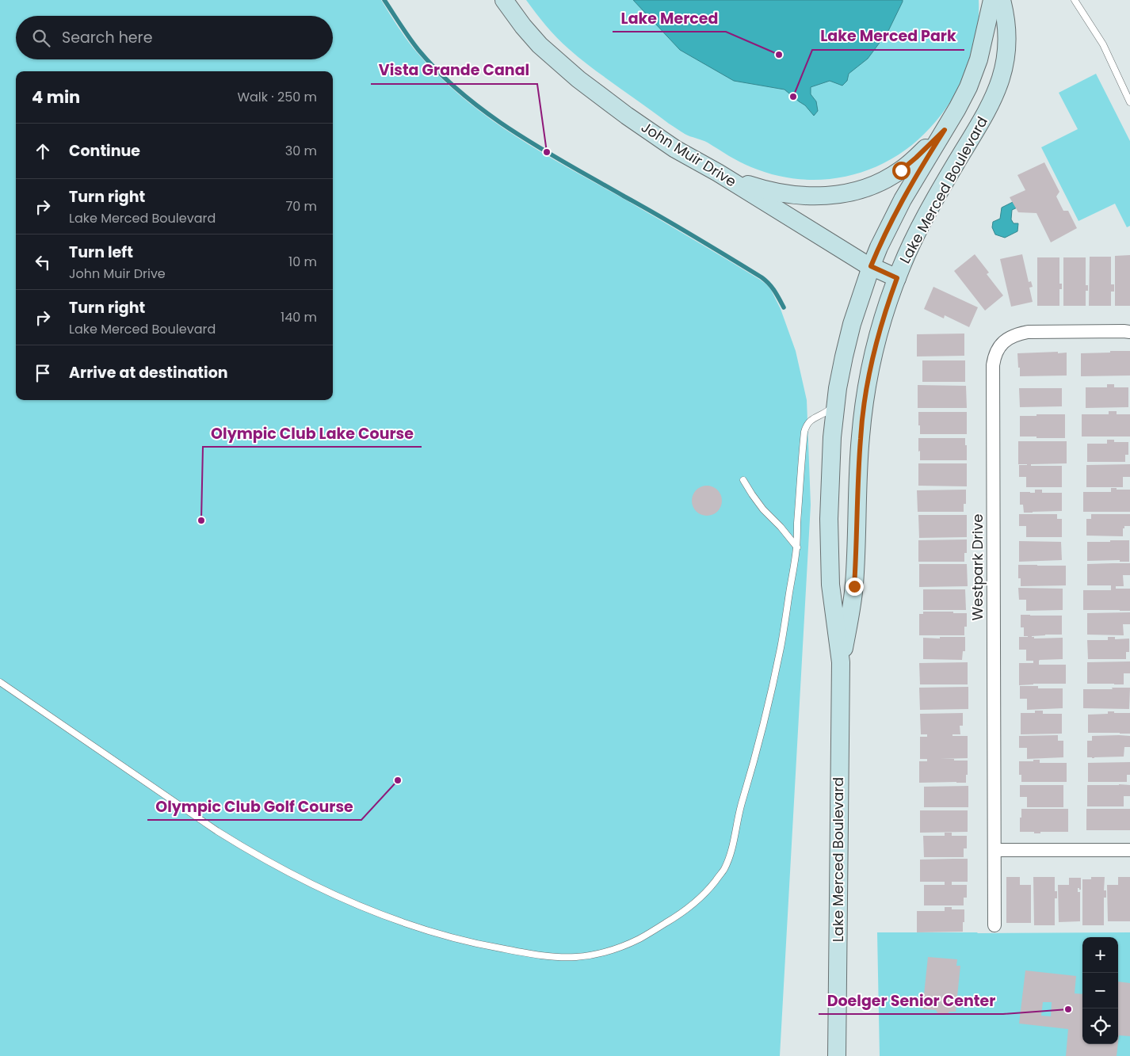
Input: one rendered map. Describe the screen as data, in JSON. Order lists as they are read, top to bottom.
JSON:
{
  "streets": {
    "main road": ["John Muir Drive", "Lake Merced Boulevard"],
    "street": ["Westpark Drive"]
  },
  "crossings": [
    ["John Muir Drive", "Lake Merced Boulevard"]
  ],
  "places": [
    "Lake Merced",
    "Lake Merced Park",
    "Vista Grande Canal",
    "Olympic Club Lake Course",
    "Olympic Club Golf Course",
    "Doelger Senior Center"
  ],
  "page": {
    "search": "Search here",
    "heading": ["4 min", "Walk · 250 m"],
    "list": [
      ["Continue", "30 m"],
      ["Turn right", "Lake Merced Boulevard", "70 m"],
      ["Turn left", "John Muir Drive", "10 m"],
      ["Turn right", "Lake Merced Boulevard", "140 m"],
      "Arrive at destination"
    ],
    "map_buttons": ["+", "−"]
  }
}
